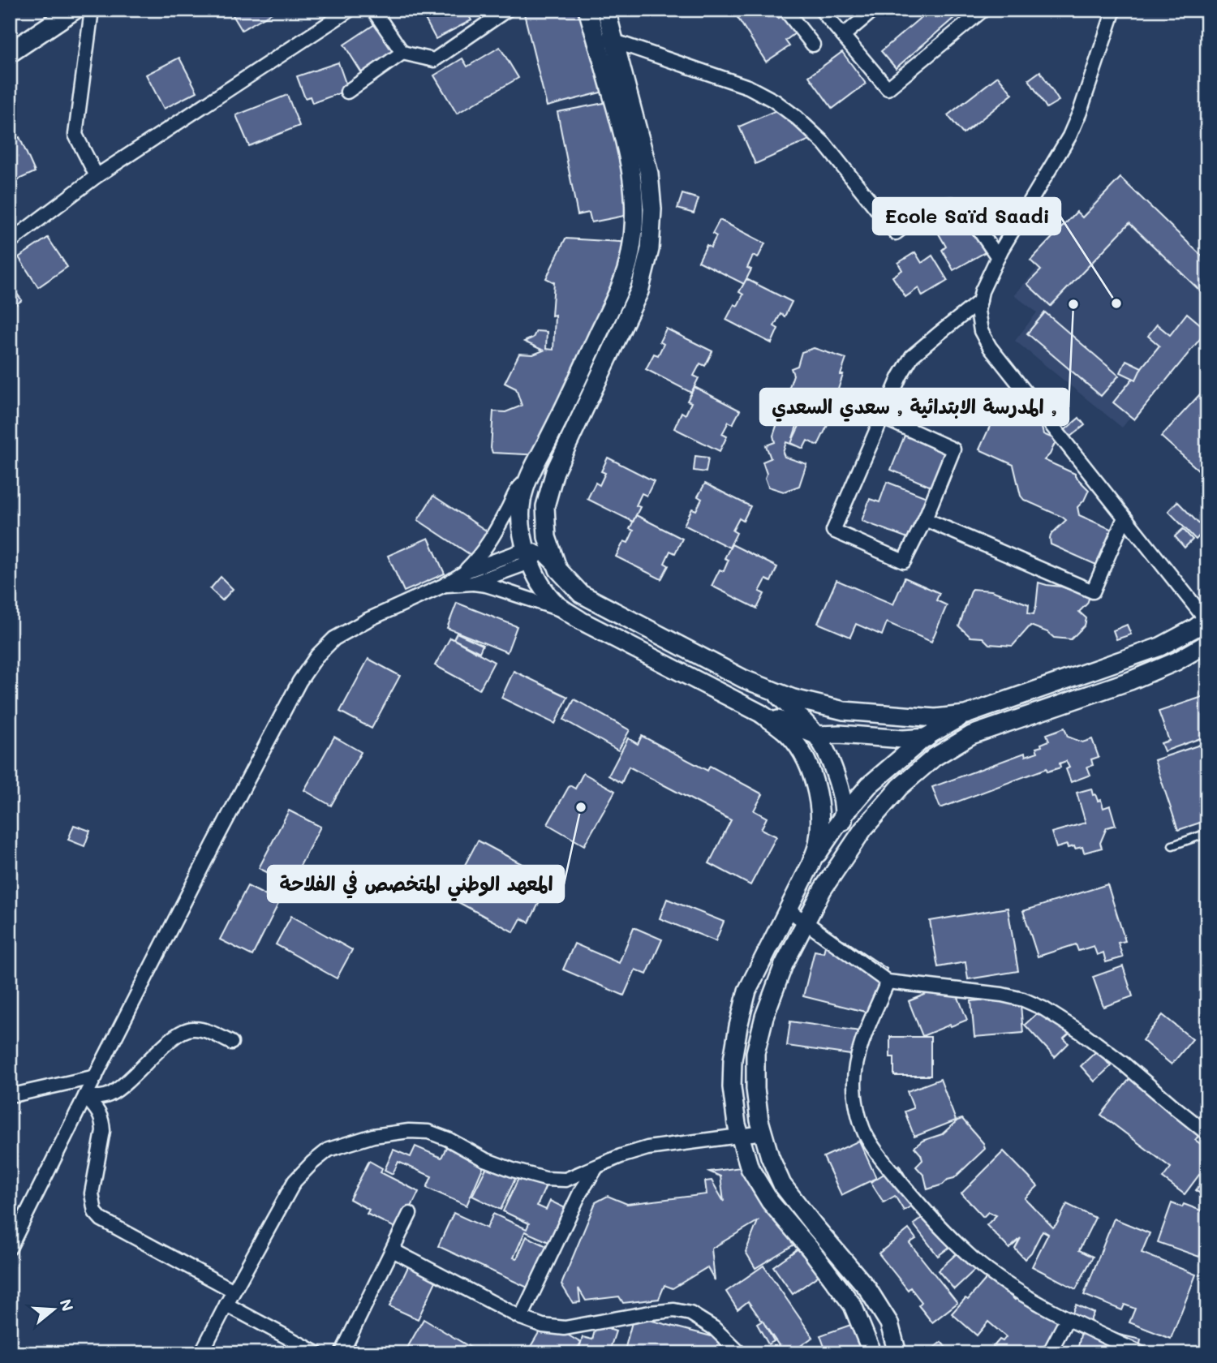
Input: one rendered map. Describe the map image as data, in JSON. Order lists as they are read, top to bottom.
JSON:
{
  "places": ["Ecole Saïd Saadi", "المدرسة الابتدائية , سعدي السعدي ,", "المعهد الوطني المتخصص في الفلاحة"],
  "north": "right"
}
